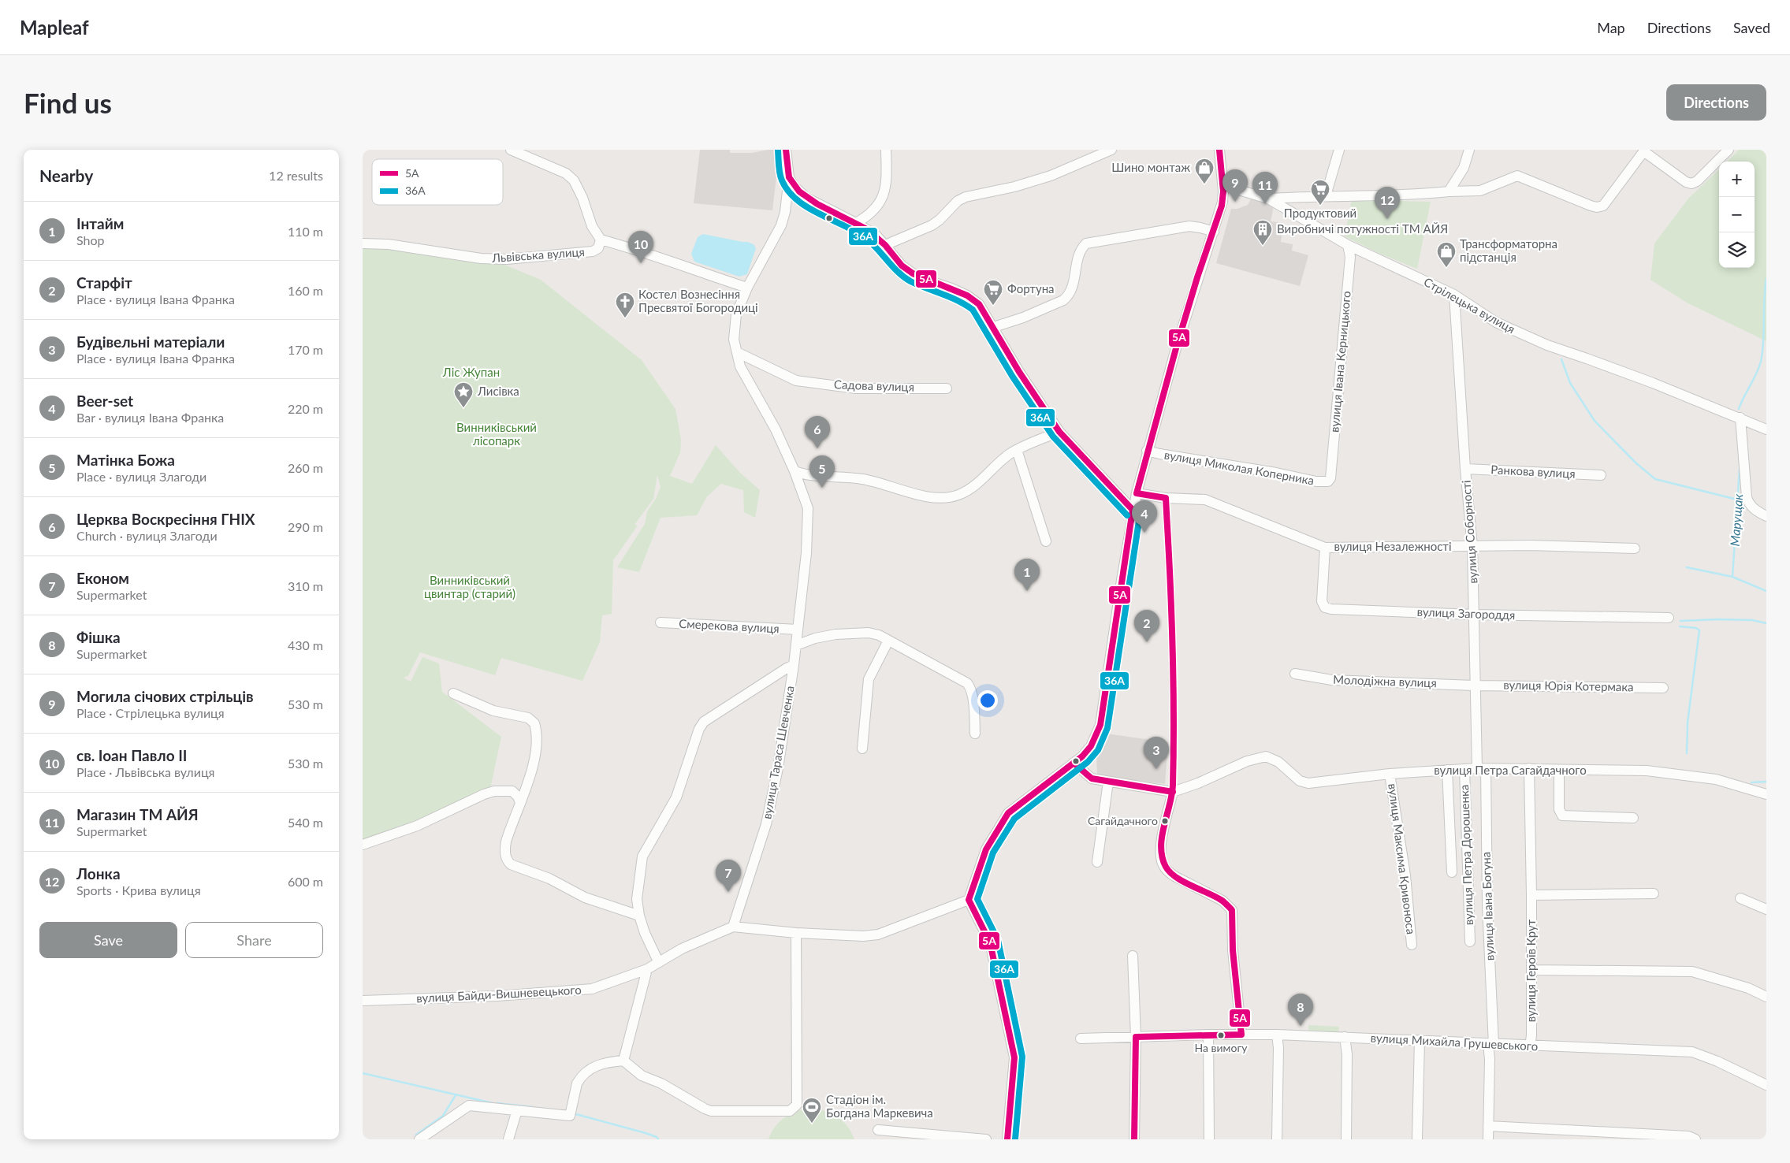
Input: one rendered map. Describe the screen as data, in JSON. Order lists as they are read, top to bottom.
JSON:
{
  "streets": {
    "street": [
      "Львівська вулиця",
      "Стрілецька вулиця",
      "вулиця Івана Керницького",
      "Садова вулиця",
      "вулиця Миколая Коперника",
      "Ранкова вулиця",
      "вулиця Соборності",
      "вулиця Незалежності",
      "вулиця Загороддя",
      "Смерекова вулиця",
      "Молодіжна вулиця",
      "вулиця Юрія Котермака",
      "вулиця Тараса Шевченка",
      "вулиця Петра Сагайдачного",
      "вулиця Петра Дорошенка",
      "вулиця Максима Кривоноса",
      "вулиця Івана Богуна",
      "вулиця Героїв Крут",
      "вулиця Байди-Вишневецького",
      "вулиця Михайла Грушевського"
    ]
  },
  "crossings": [
    ["Львівська вулиця", "вулиця Тараса Шевченка"],
    ["Стрілецька вулиця", "вулиця Івана Керницького"],
    ["Стрілецька вулиця", "вулиця Соборності"],
    ["вулиця Івана Керницького", "вулиця Миколая Коперника"],
    ["Садова вулиця", "вулиця Тараса Шевченка"],
    ["Ранкова вулиця", "вулиця Соборності"],
    ["вулиця Соборності", "вулиця Незалежності"],
    ["вулиця Соборності", "вулиця Загороддя"],
    ["вулиця Соборності", "Молодіжна вулиця"],
    ["вулиця Соборності", "вулиця Юрія Котермака"],
    ["вулиця Соборності", "вулиця Петра Сагайдачного"],
    ["вулиця Соборності", "вулиця Івана Богуна"],
    ["вулиця Незалежності", "вулиця Загороддя"],
    ["Смерекова вулиця", "вулиця Тараса Шевченка"],
    ["Молодіжна вулиця", "вулиця Юрія Котермака"],
    ["вулиця Тараса Шевченка", "вулиця Байди-Вишневецького"],
    ["вулиця Петра Сагайдачного", "вулиця Петра Дорошенка"],
    ["вулиця Петра Сагайдачного", "вулиця Максима Кривоноса"],
    ["вулиця Петра Сагайдачного", "вулиця Івана Богуна"],
    ["вулиця Петра Сагайдачного", "вулиця Героїв Крут"],
    ["вулиця Івана Богуна", "вулиця Михайла Грушевського"],
    ["вулиця Героїв Крут", "вулиця Михайла Грушевського"]
  ],
  "water": ["Марущак"],
  "parks": ["Ліс Жупан", "Винниківський лісопарк", "Винниківський цвинтар (старий)"],
  "places": {
    "shop": ["Шино монтаж", "Трансформаторна підстанція"],
    "supermarket": ["Продуктовий", "Фортуна"],
    "building": ["Виробничі потужності ТМ АЙЯ"],
    "church": ["Костел Вознесіння Пресвятої Богородиці"],
    "place": ["Лисівка"],
    "other": ["Сагайдачного", "На вимогу"],
    "sports": ["Стадіон ім. Богдана Маркевича"]
  },
  "lines": ["transit line 5А", "transit line 36А"],
  "legend": ["5А", "36А"],
  "page": {
    "header": "Mapleaf",
    "nav": ["Map", "Directions", "Saved"],
    "buttons": [
      "Directions",
      ["Save", "Share"]
    ],
    "title": "Find us",
    "heading": ["Nearby", "12 results"],
    "map_buttons": ["+", "−"],
    "pins": [
      "9",
      "11",
      "12",
      "10",
      "6",
      "5",
      "4",
      "1",
      "2",
      "3",
      "7",
      "8"
    ],
    "list": [
      {
        "mark": "1",
        "name": "Інтайм",
        "note": "Shop",
        "value": "110 m"
      },
      {
        "mark": "2",
        "name": "Старфіт",
        "note": "Place · вулиця Івана Франка",
        "value": "160 m"
      },
      {
        "mark": "3",
        "name": "Будівельні матеріали",
        "note": "Place · вулиця Івана Франка",
        "value": "170 m"
      },
      {
        "mark": "4",
        "name": "Beer-set",
        "note": "Bar · вулиця Івана Франка",
        "value": "220 m"
      },
      {
        "mark": "5",
        "name": "Матінка Божа",
        "note": "Place · вулиця Злагоди",
        "value": "260 m"
      },
      {
        "mark": "6",
        "name": "Церква Воскресіння ГНІХ",
        "note": "Church · вулиця Злагоди",
        "value": "290 m"
      },
      {
        "mark": "7",
        "name": "Економ",
        "note": "Supermarket",
        "value": "310 m"
      },
      {
        "mark": "8",
        "name": "Фішка",
        "note": "Supermarket",
        "value": "430 m"
      },
      {
        "mark": "9",
        "name": "Могила січових стрільців",
        "note": "Place · Стрілецька вулиця",
        "value": "530 m"
      },
      {
        "mark": "10",
        "name": "св. Іоан Павло ІІ",
        "note": "Place · Львівська вулиця",
        "value": "530 m"
      },
      {
        "mark": "11",
        "name": "Магазин ТМ АЙЯ",
        "note": "Supermarket",
        "value": "540 m"
      },
      {
        "mark": "12",
        "name": "Лонка",
        "note": "Sports · Крива вулиця",
        "value": "600 m"
      }
    ]
  }
}
